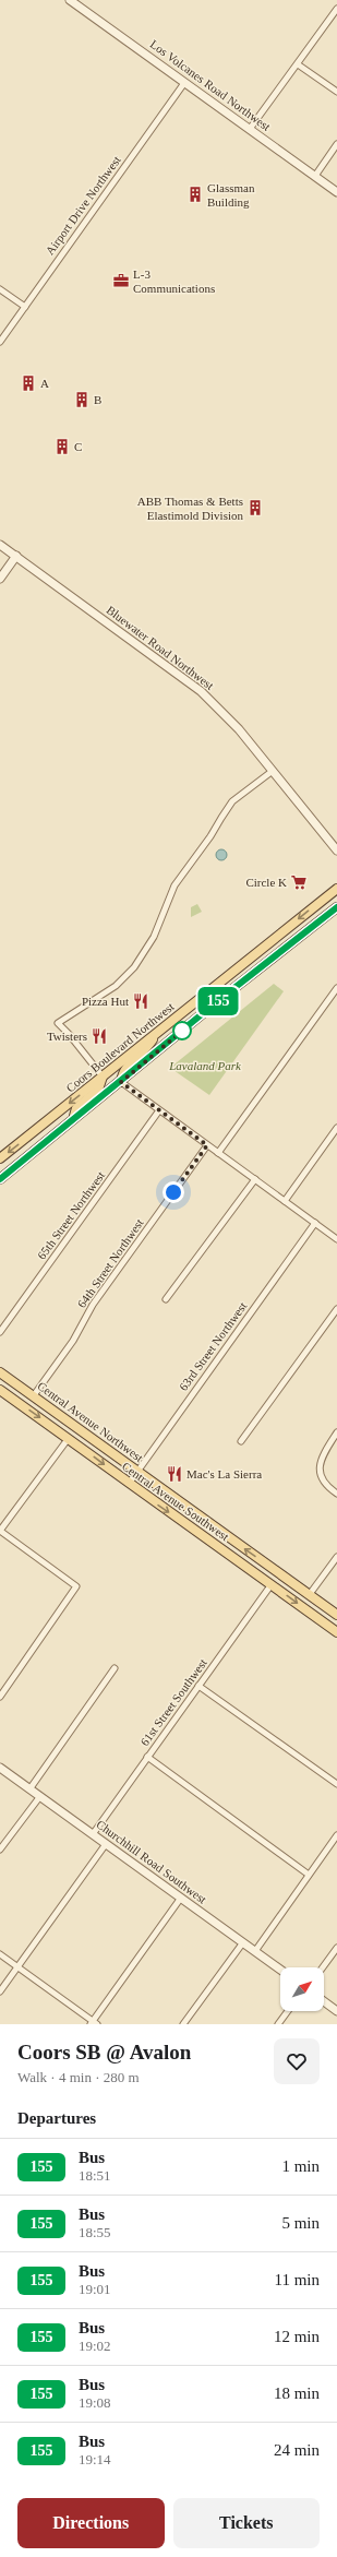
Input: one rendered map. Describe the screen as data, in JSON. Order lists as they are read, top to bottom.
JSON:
{
  "streets": {
    "main road": ["Coors Boulevard Northwest", "Central Avenue Northwest", "Central Avenue Southwest"],
    "street": [
      "Los Volcanes Road Northwest",
      "Airport Drive Northwest",
      "Bluewater Road Northwest",
      "65th Street Northwest",
      "64th Street Northwest",
      "63rd Street Northwest",
      "61st Street Southwest",
      "Churchhill Road Southwest"
    ]
  },
  "crossings": [
    ["Los Volcanes Road Northwest", "Airport Drive Northwest"],
    ["64th Street Northwest", "Central Avenue Northwest"],
    ["63rd Street Northwest", "Central Avenue Northwest"],
    ["63rd Street Northwest", "Central Avenue Southwest"],
    ["Central Avenue Southwest", "61st Street Southwest"],
    ["61st Street Southwest", "Churchhill Road Southwest"]
  ],
  "one_way": ["Central Avenue Northwest", "Central Avenue Southwest"],
  "parks": ["Lavaland Park"],
  "places": {
    "building": [
      "Glassman Building",
      "A",
      "B",
      "C",
      "ABB Thomas & Betts Elastimold Division"
    ],
    "office": ["L-3 Communications"],
    "supermarket": ["Circle K"],
    "restaurant": ["Pizza Hut", "Twisters", "Mac's La Sierra"]
  },
  "lines": ["bus line 155"],
  "north": "top right",
  "page": {
    "on_map": "155",
    "heading": [
      ["Coors SB @ Avalon", "Walk · 4 min · 280 m"],
      "Departures"
    ],
    "list": [
      {
        "mark": "155",
        "name": "Bus",
        "note": "18:51",
        "value": "1 min"
      },
      {
        "mark": "155",
        "name": "Bus",
        "note": "18:55",
        "value": "5 min"
      },
      {
        "mark": "155",
        "name": "Bus",
        "note": "19:01",
        "value": "11 min"
      },
      {
        "mark": "155",
        "name": "Bus",
        "note": "19:02",
        "value": "12 min"
      },
      {
        "mark": "155",
        "name": "Bus",
        "note": "19:08",
        "value": "18 min"
      },
      {
        "mark": "155",
        "name": "Bus",
        "note": "19:14",
        "value": "24 min"
      }
    ],
    "buttons": ["Directions", "Tickets"]
  }
}
